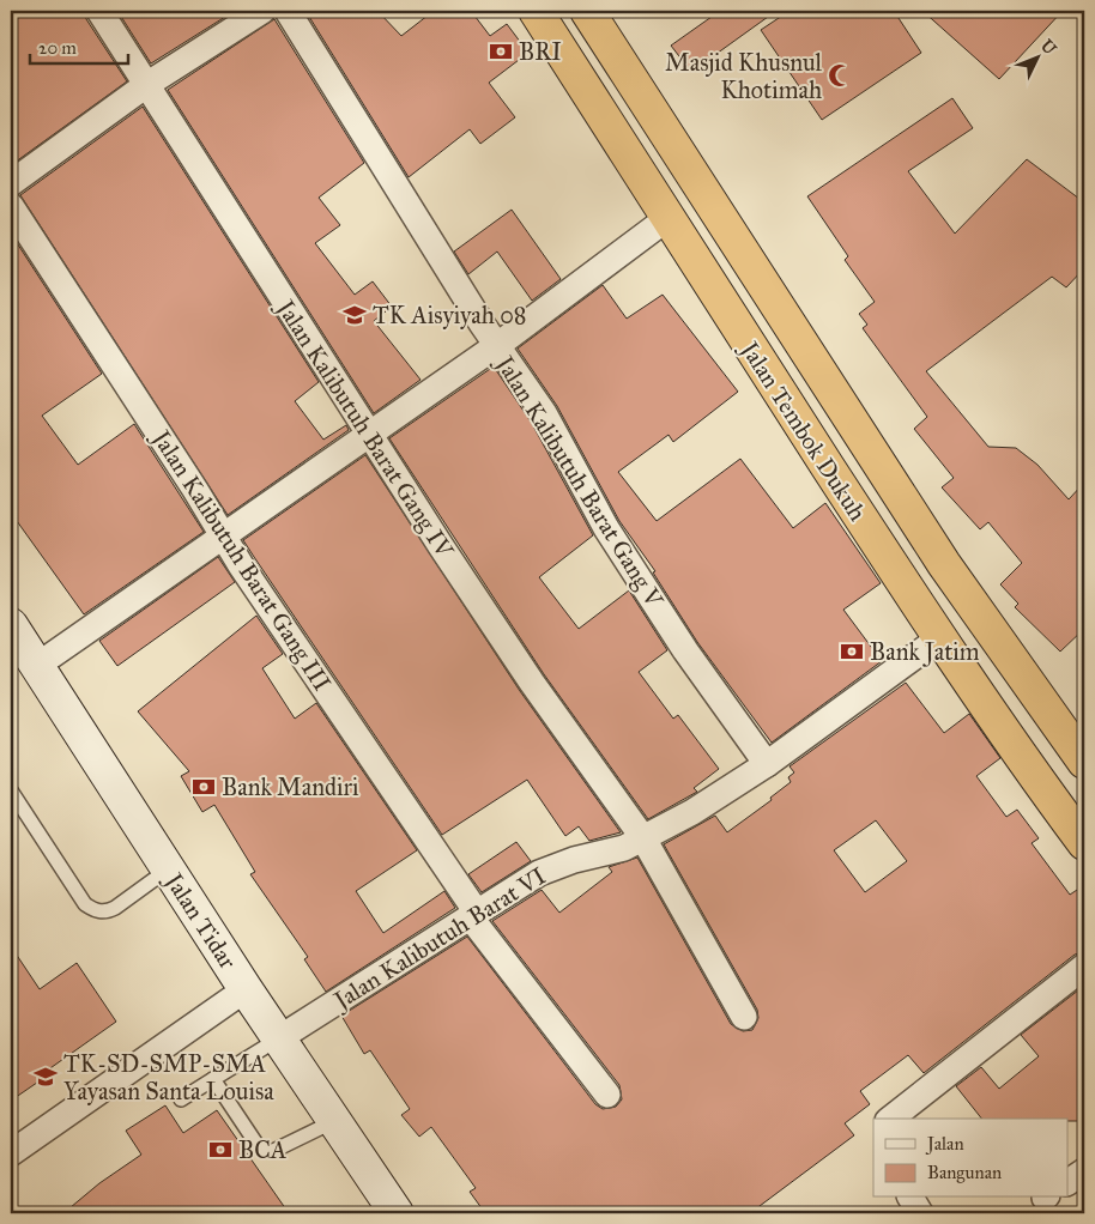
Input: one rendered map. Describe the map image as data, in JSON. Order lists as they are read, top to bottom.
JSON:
{
  "streets": {
    "highway": ["Jalan Tembok Dukuh"],
    "street": [
      "Jalan Kalibutuh Barat Gang IV",
      "Jalan Kalibutuh Barat Gang V",
      "Jalan Kalibutuh Barat Gang III",
      "Jalan Tidar",
      "Jalan Kalibutuh Barat VI"
    ]
  },
  "crossings": [
    ["Jalan Kalibutuh Barat Gang IV", "Jalan Kalibutuh Barat VI"],
    ["Jalan Tembok Dukuh", "Jalan Kalibutuh Barat VI"],
    ["Jalan Kalibutuh Barat Gang V", "Jalan Kalibutuh Barat VI"],
    ["Jalan Kalibutuh Barat Gang III", "Jalan Kalibutuh Barat VI"],
    ["Jalan Tidar", "Jalan Kalibutuh Barat VI"]
  ],
  "places": {
    "bank": [
      "BRI",
      "Bank Jatim",
      "Bank Mandiri",
      "BCA"
    ],
    "mosque": ["Masjid Khusnul Khotimah"],
    "school or university": ["TK Aisyiyah 08", "TK-SD-SMP-SMA Yayasan Santa Louisa"]
  },
  "legend": ["Jalan", "Bangunan"],
  "scale_bar": "20 m",
  "north": "top right"
}
